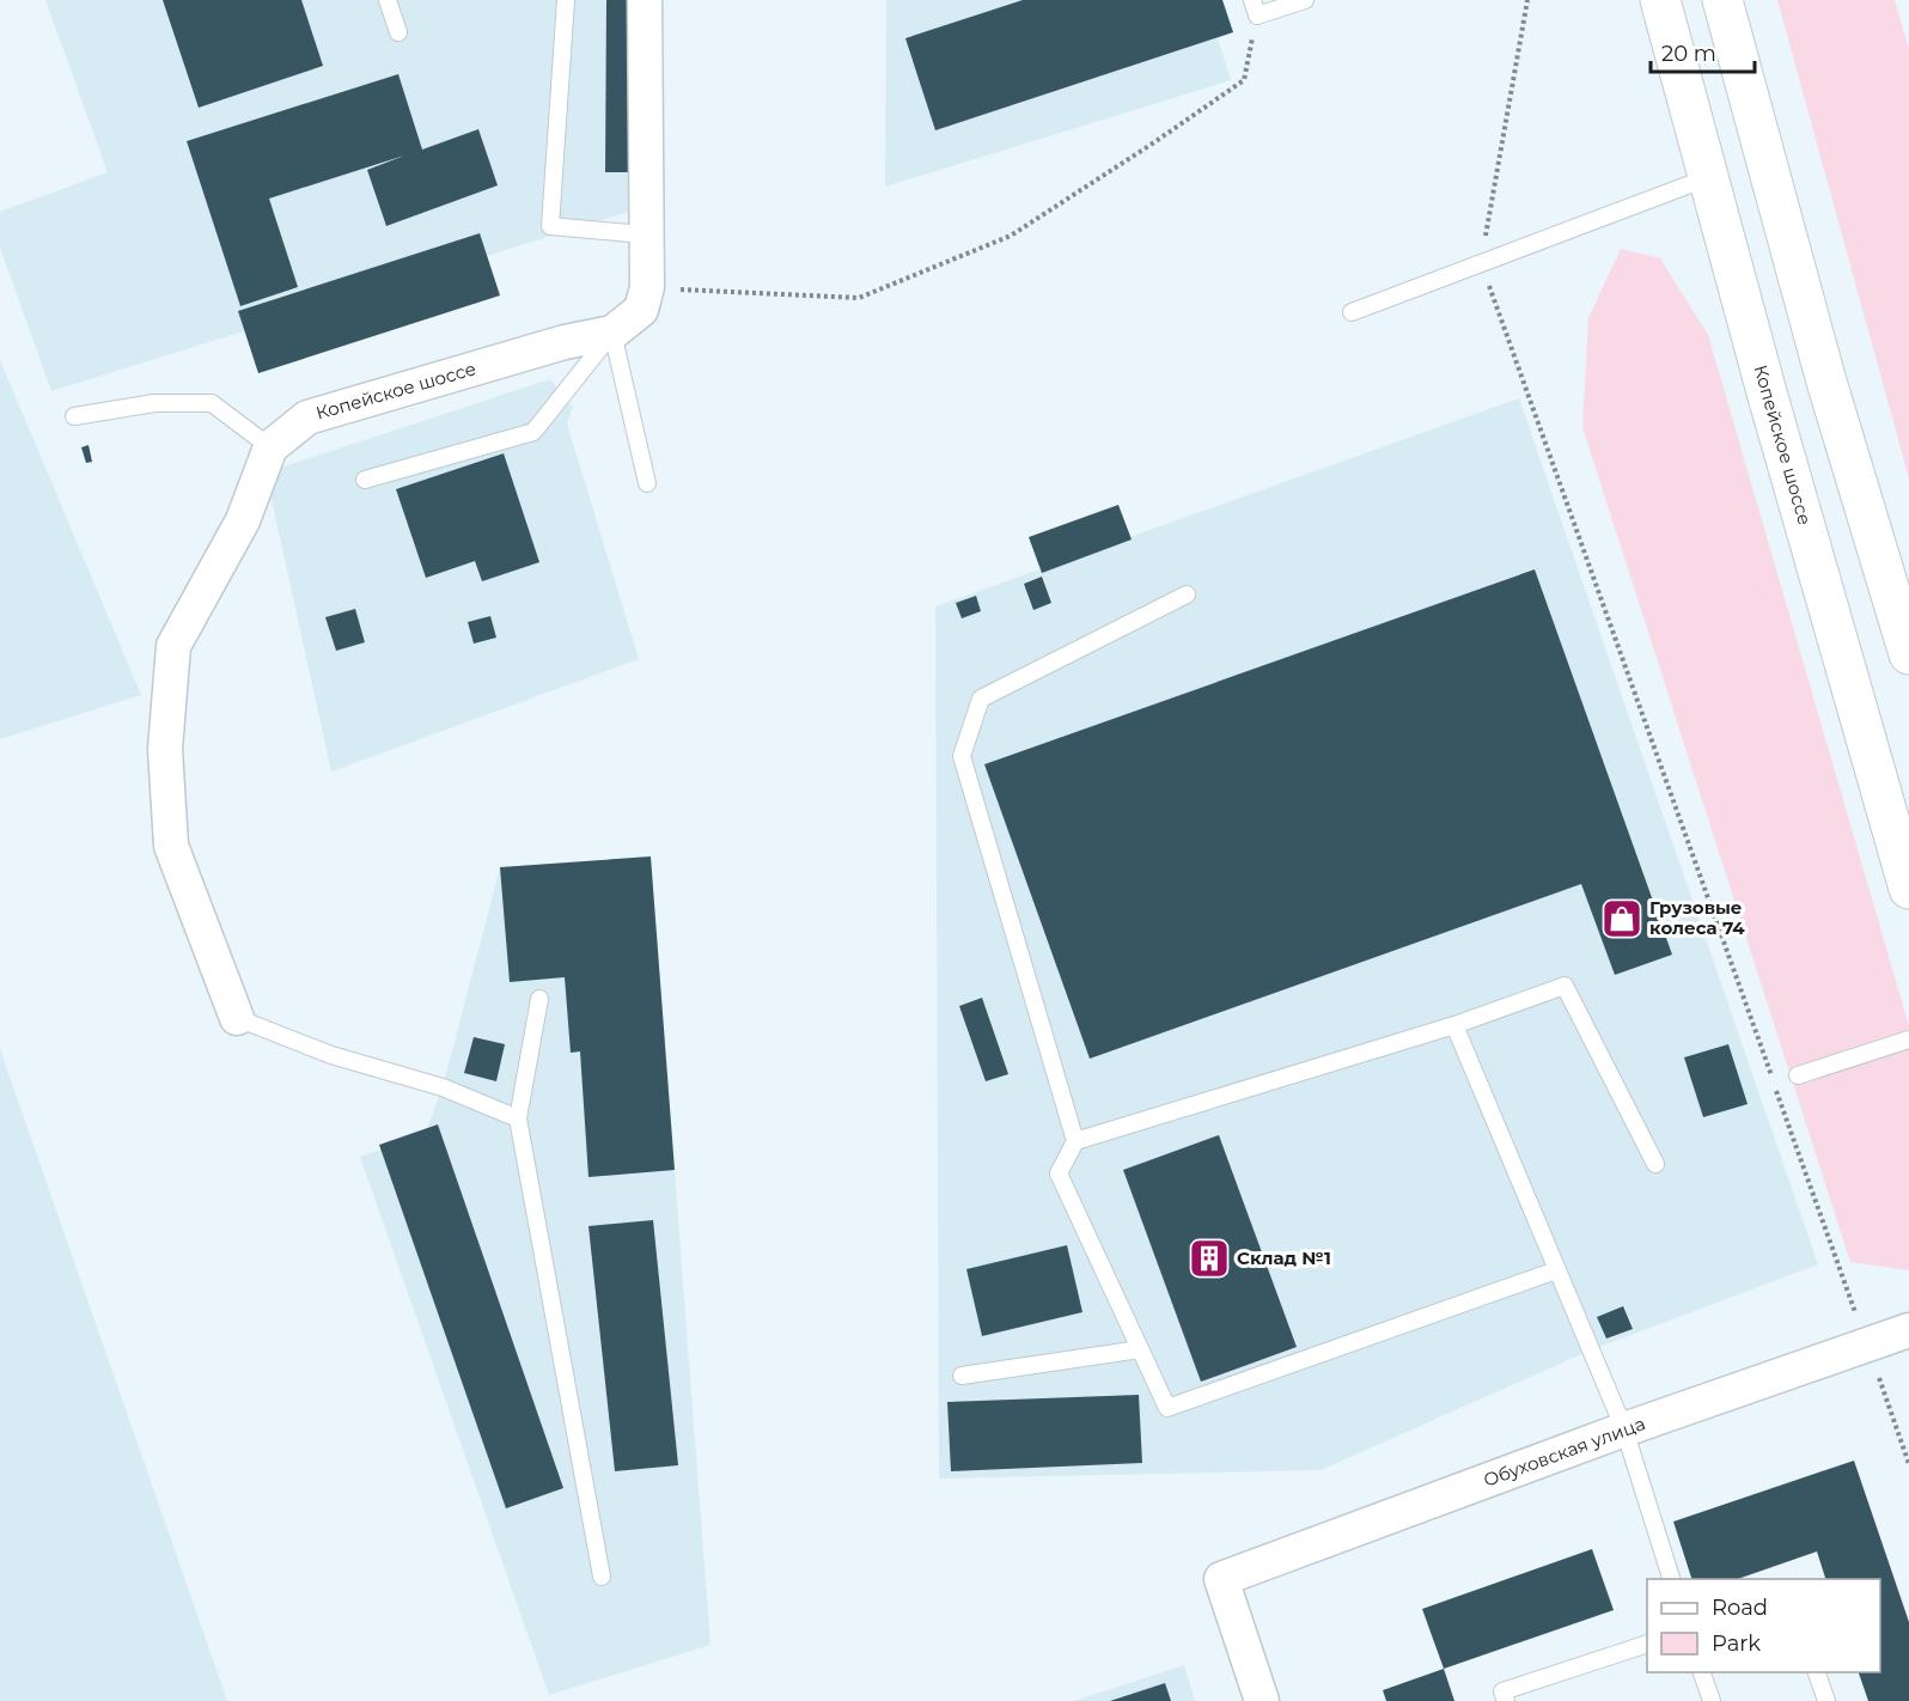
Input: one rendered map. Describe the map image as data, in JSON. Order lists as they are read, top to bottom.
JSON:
{
  "streets": {
    "main road": ["Копейское шоссе"],
    "street": ["Обуховская улица"]
  },
  "places": {
    "shop": ["Грузовые колеса 74"],
    "building": ["Склад №1"]
  },
  "legend": ["Road", "Park"],
  "scale_bar": "20 m"
}
